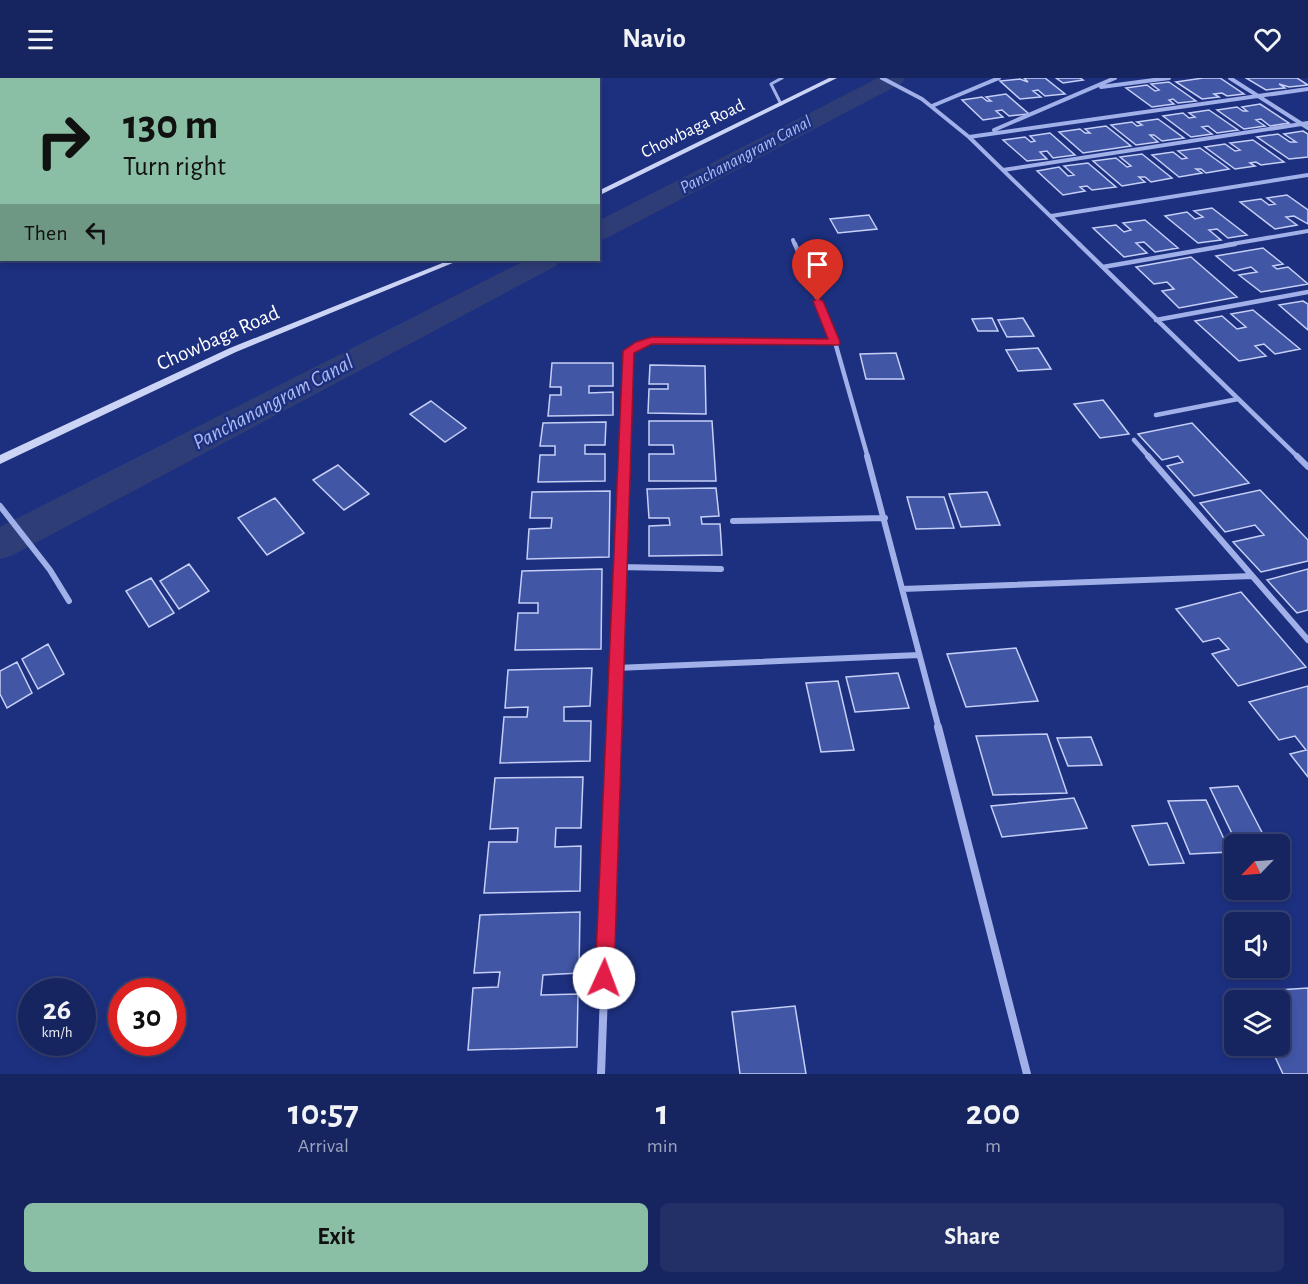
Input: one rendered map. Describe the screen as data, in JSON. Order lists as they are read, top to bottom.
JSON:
{
  "streets": {
    "street": ["Chowbaga Road"]
  },
  "water": ["Panchanangram Canal"],
  "north": "bottom left",
  "page": {
    "header": "Navio",
    "turn": ["130 m", "Turn right"],
    "then": "Then",
    "speed": "26 km/h",
    "limit": "30",
    "eta": [
      "10:57",
      "Arrival",
      "1",
      "min",
      "200",
      "m"
    ],
    "buttons": ["Exit", "Share"]
  }
}
